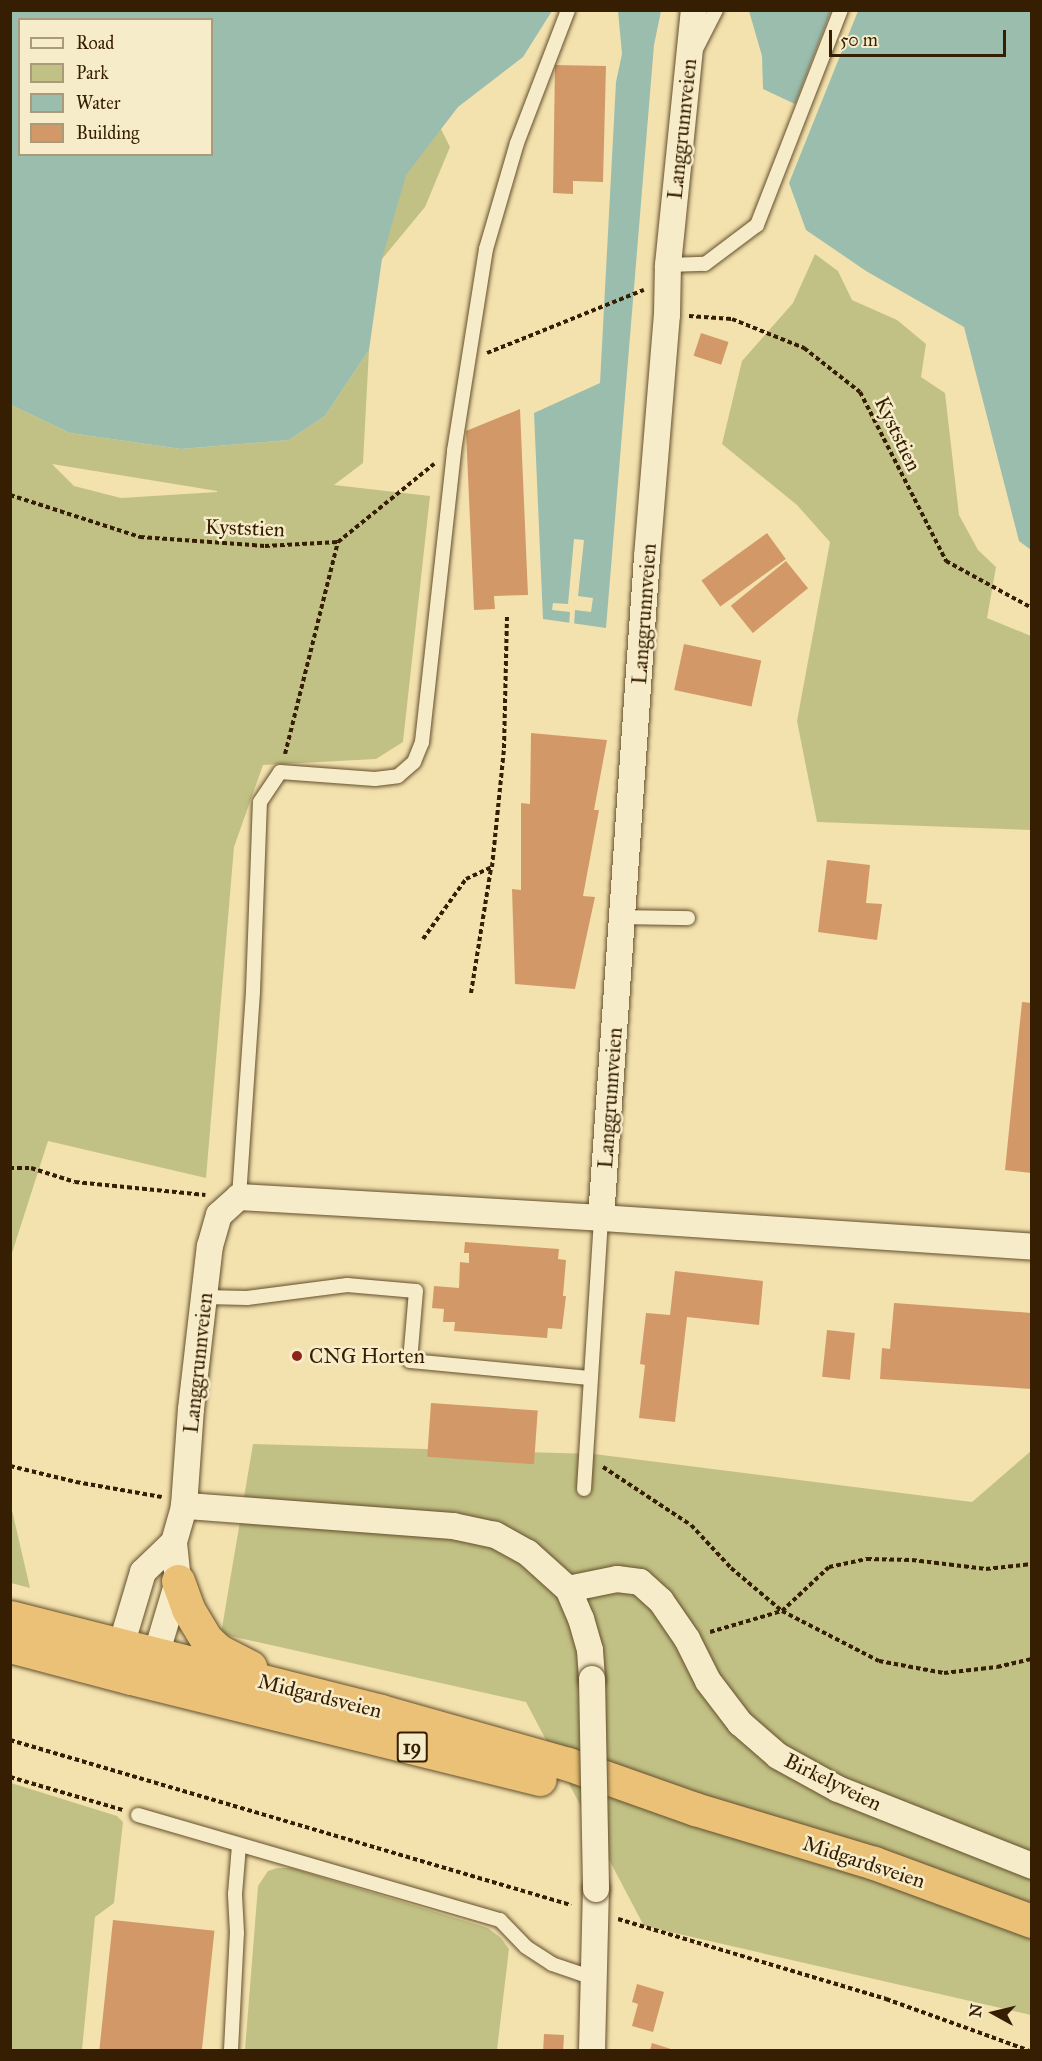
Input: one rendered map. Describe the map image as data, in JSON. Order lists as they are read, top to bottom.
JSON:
{
  "streets": {
    "highway": ["Midgardsveien", "19"],
    "street": ["Langgrunnveien", "Birkelyveien"],
    "path": ["Kyststien"]
  },
  "crossings": [
    ["Langgrunnveien", "Kyststien"],
    ["Langgrunnveien", "Midgardsveien"],
    ["Langgrunnveien", "19"],
    ["Midgardsveien", "19"]
  ],
  "places": ["CNG Horten"],
  "legend": [
    "Road",
    "Park",
    "Water",
    "Building"
  ],
  "scale_bar": "50 m",
  "north": "left"
}
